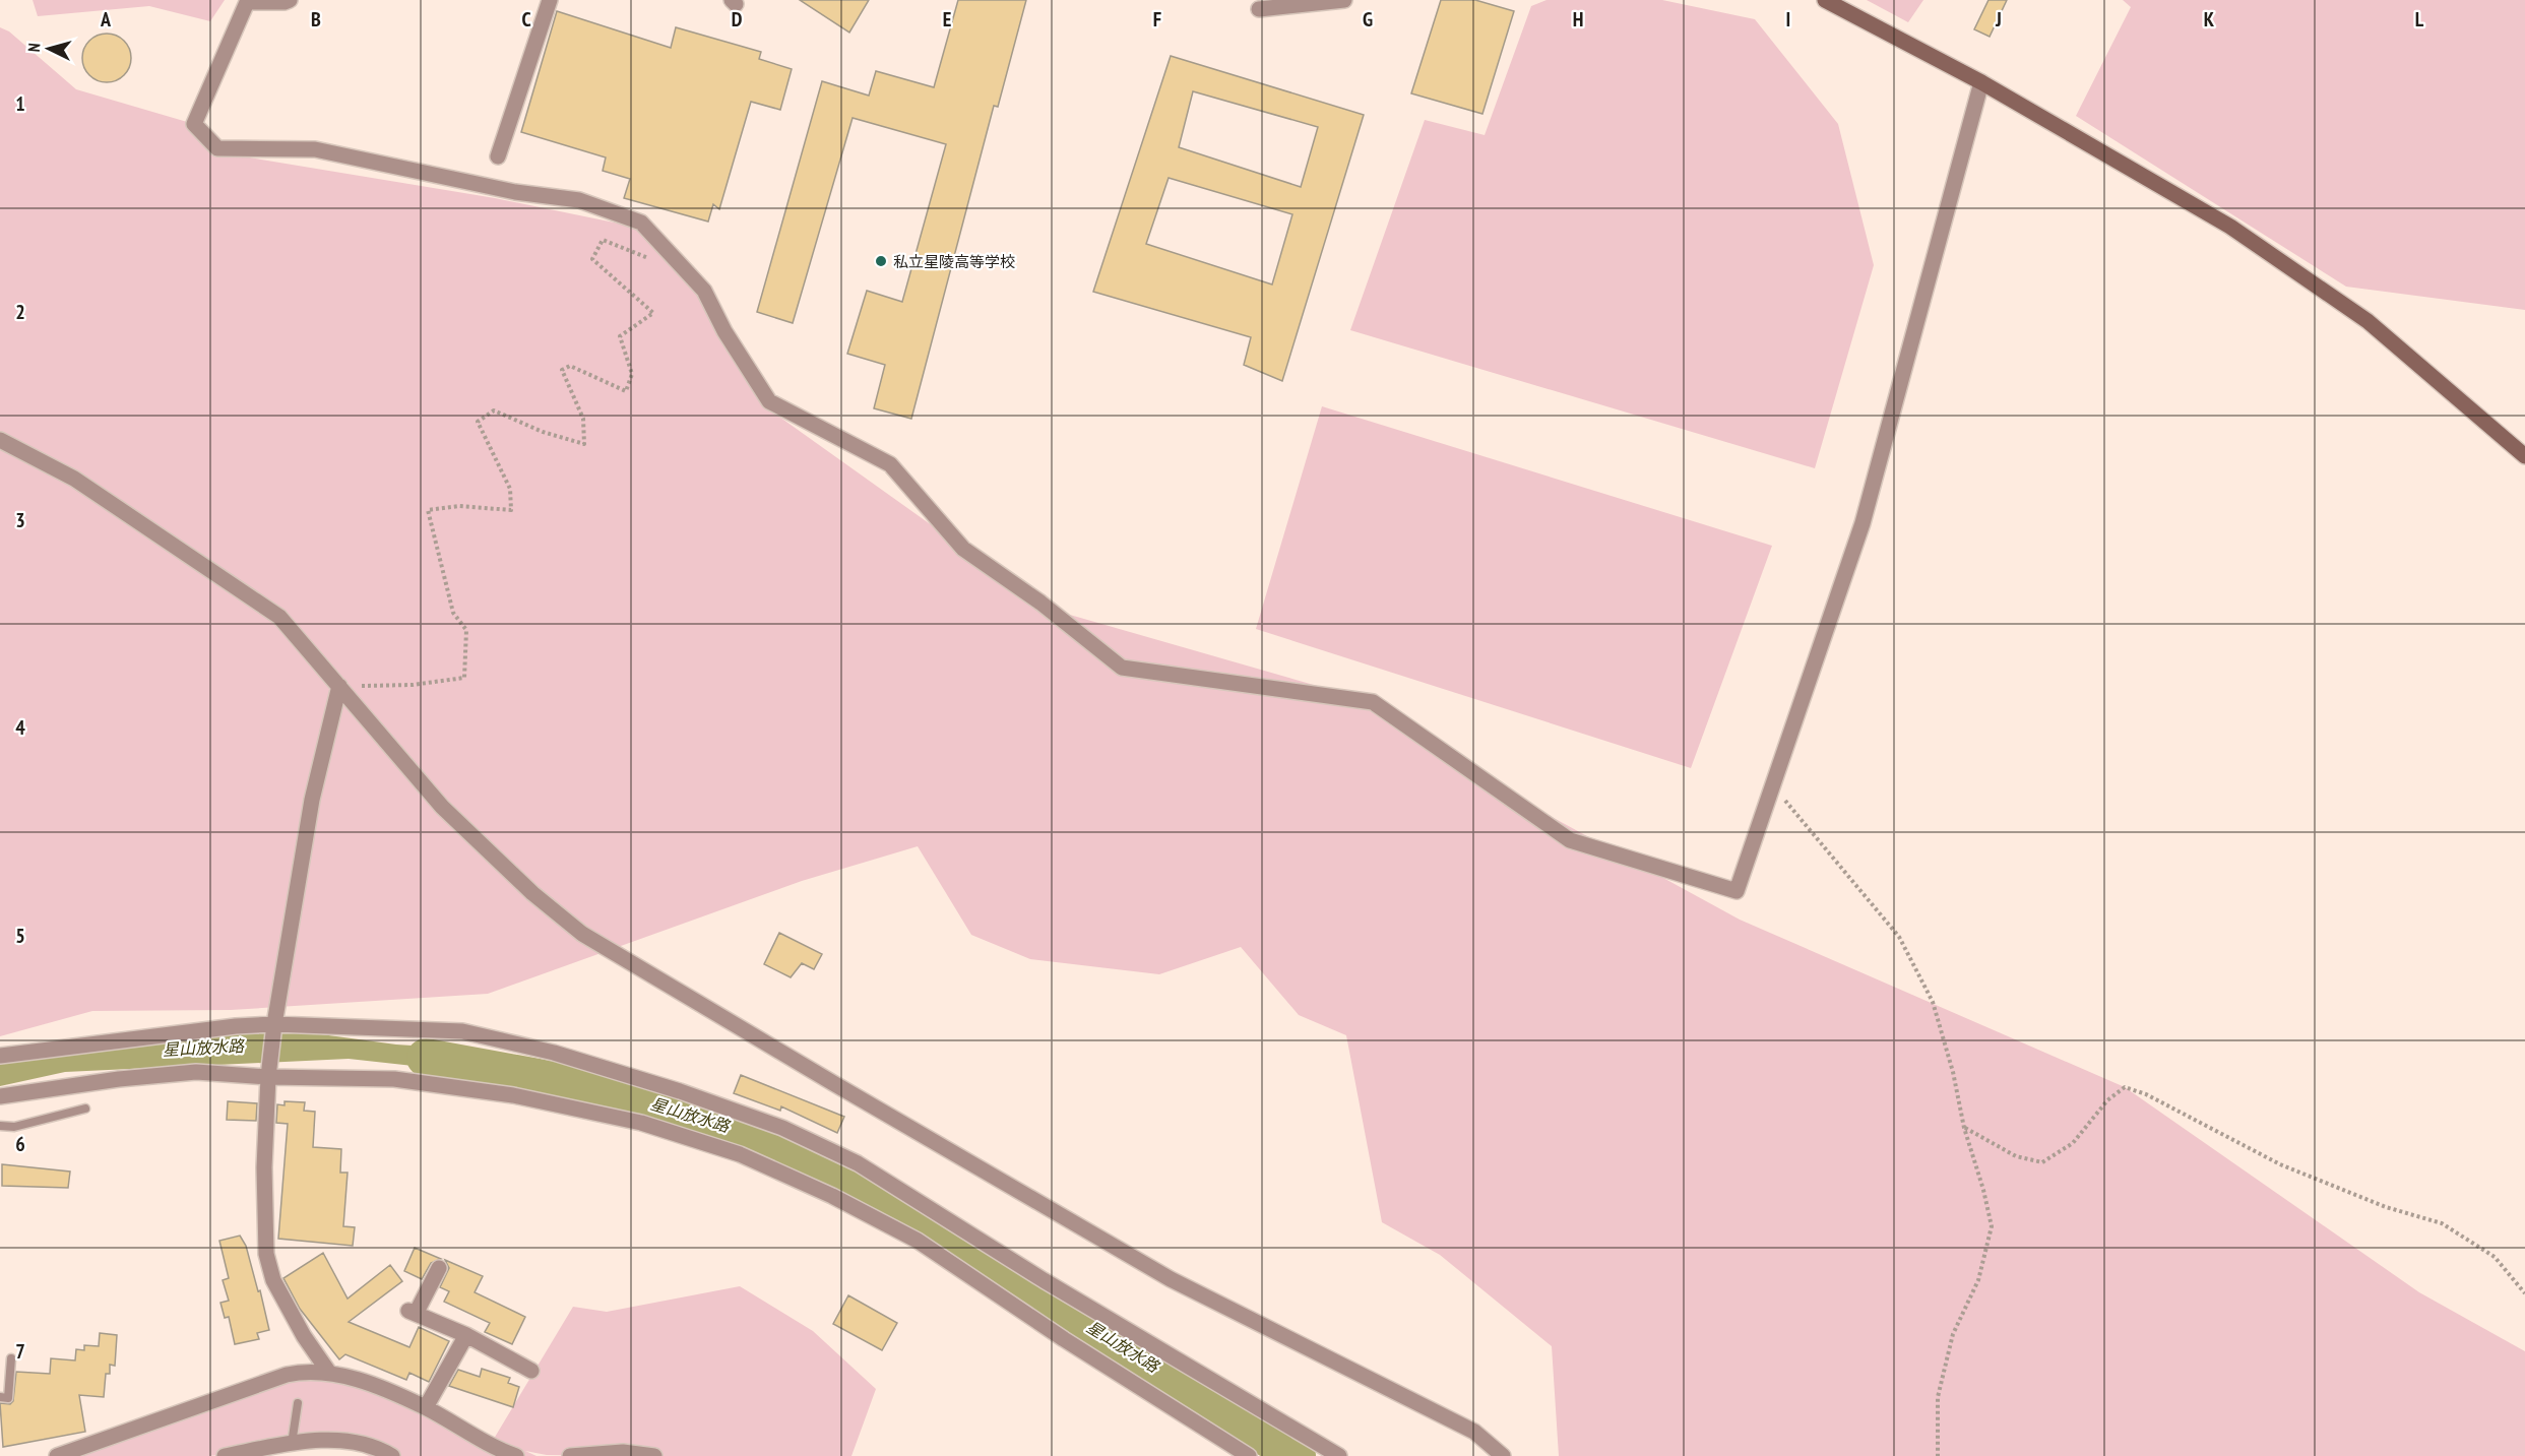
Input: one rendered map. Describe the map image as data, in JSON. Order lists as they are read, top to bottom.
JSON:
{
  "water": ["星山放水路"],
  "places": ["私立星陵高等学校"],
  "north": "left",
  "grid": {
    "columns": [
      "A",
      "B",
      "C",
      "D",
      "E",
      "F",
      "G",
      "H",
      "I",
      "J",
      "K",
      "L"
    ],
    "rows": [
      "1",
      "2",
      "3",
      "4",
      "5",
      "6",
      "7"
    ]
  }
}
